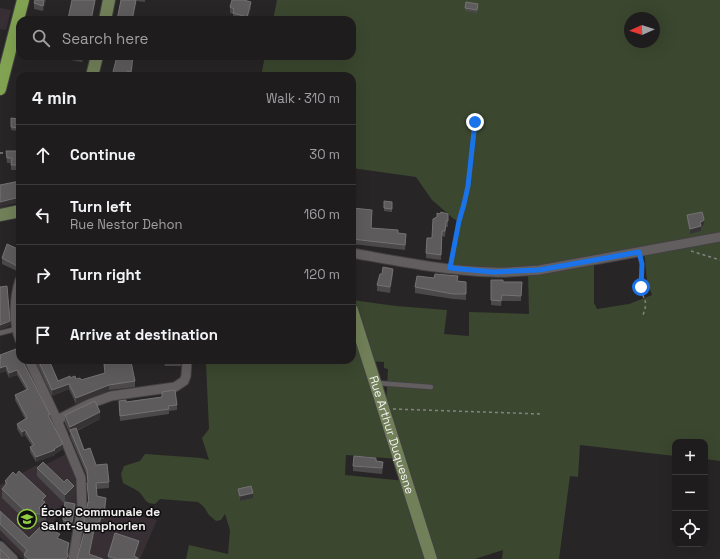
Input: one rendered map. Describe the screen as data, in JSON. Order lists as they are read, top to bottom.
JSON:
{
  "streets": {
    "main road": ["Rue Arthur Duquesne"]
  },
  "places": {
    "school or university": ["École Communale de Saint-Symphorien"]
  },
  "north": "left",
  "page": {
    "search": "Search here",
    "heading": ["4 min", "Walk · 310 m"],
    "list": [
      ["Continue", "30 m"],
      ["Turn left", "Rue Nestor Dehon", "160 m"],
      ["Turn right", "120 m"],
      "Arrive at destination"
    ],
    "map_buttons": ["+", "−"]
  }
}
